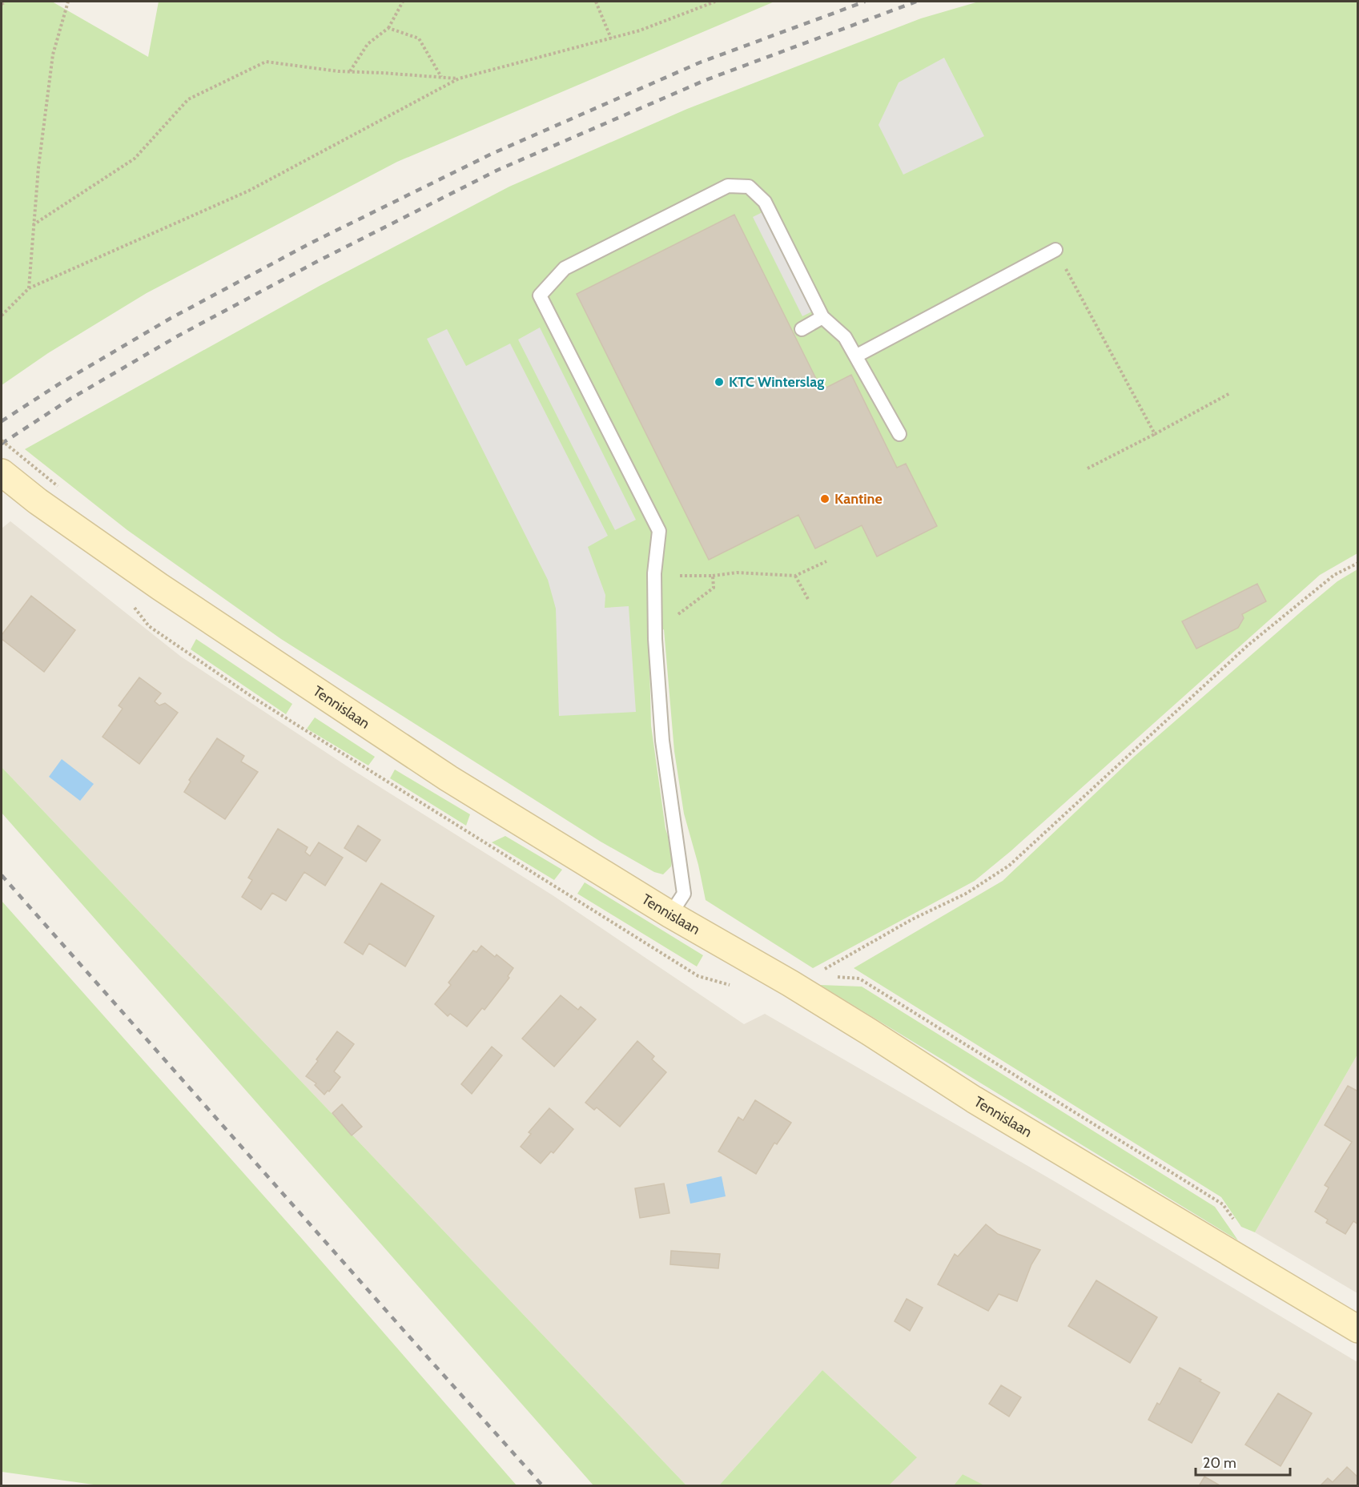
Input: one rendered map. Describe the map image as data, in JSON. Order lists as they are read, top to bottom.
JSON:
{
  "streets": {
    "street": ["Tennislaan"]
  },
  "places": ["KTC Winterslag", "Kantine"],
  "scale_bar": "20 m"
}
